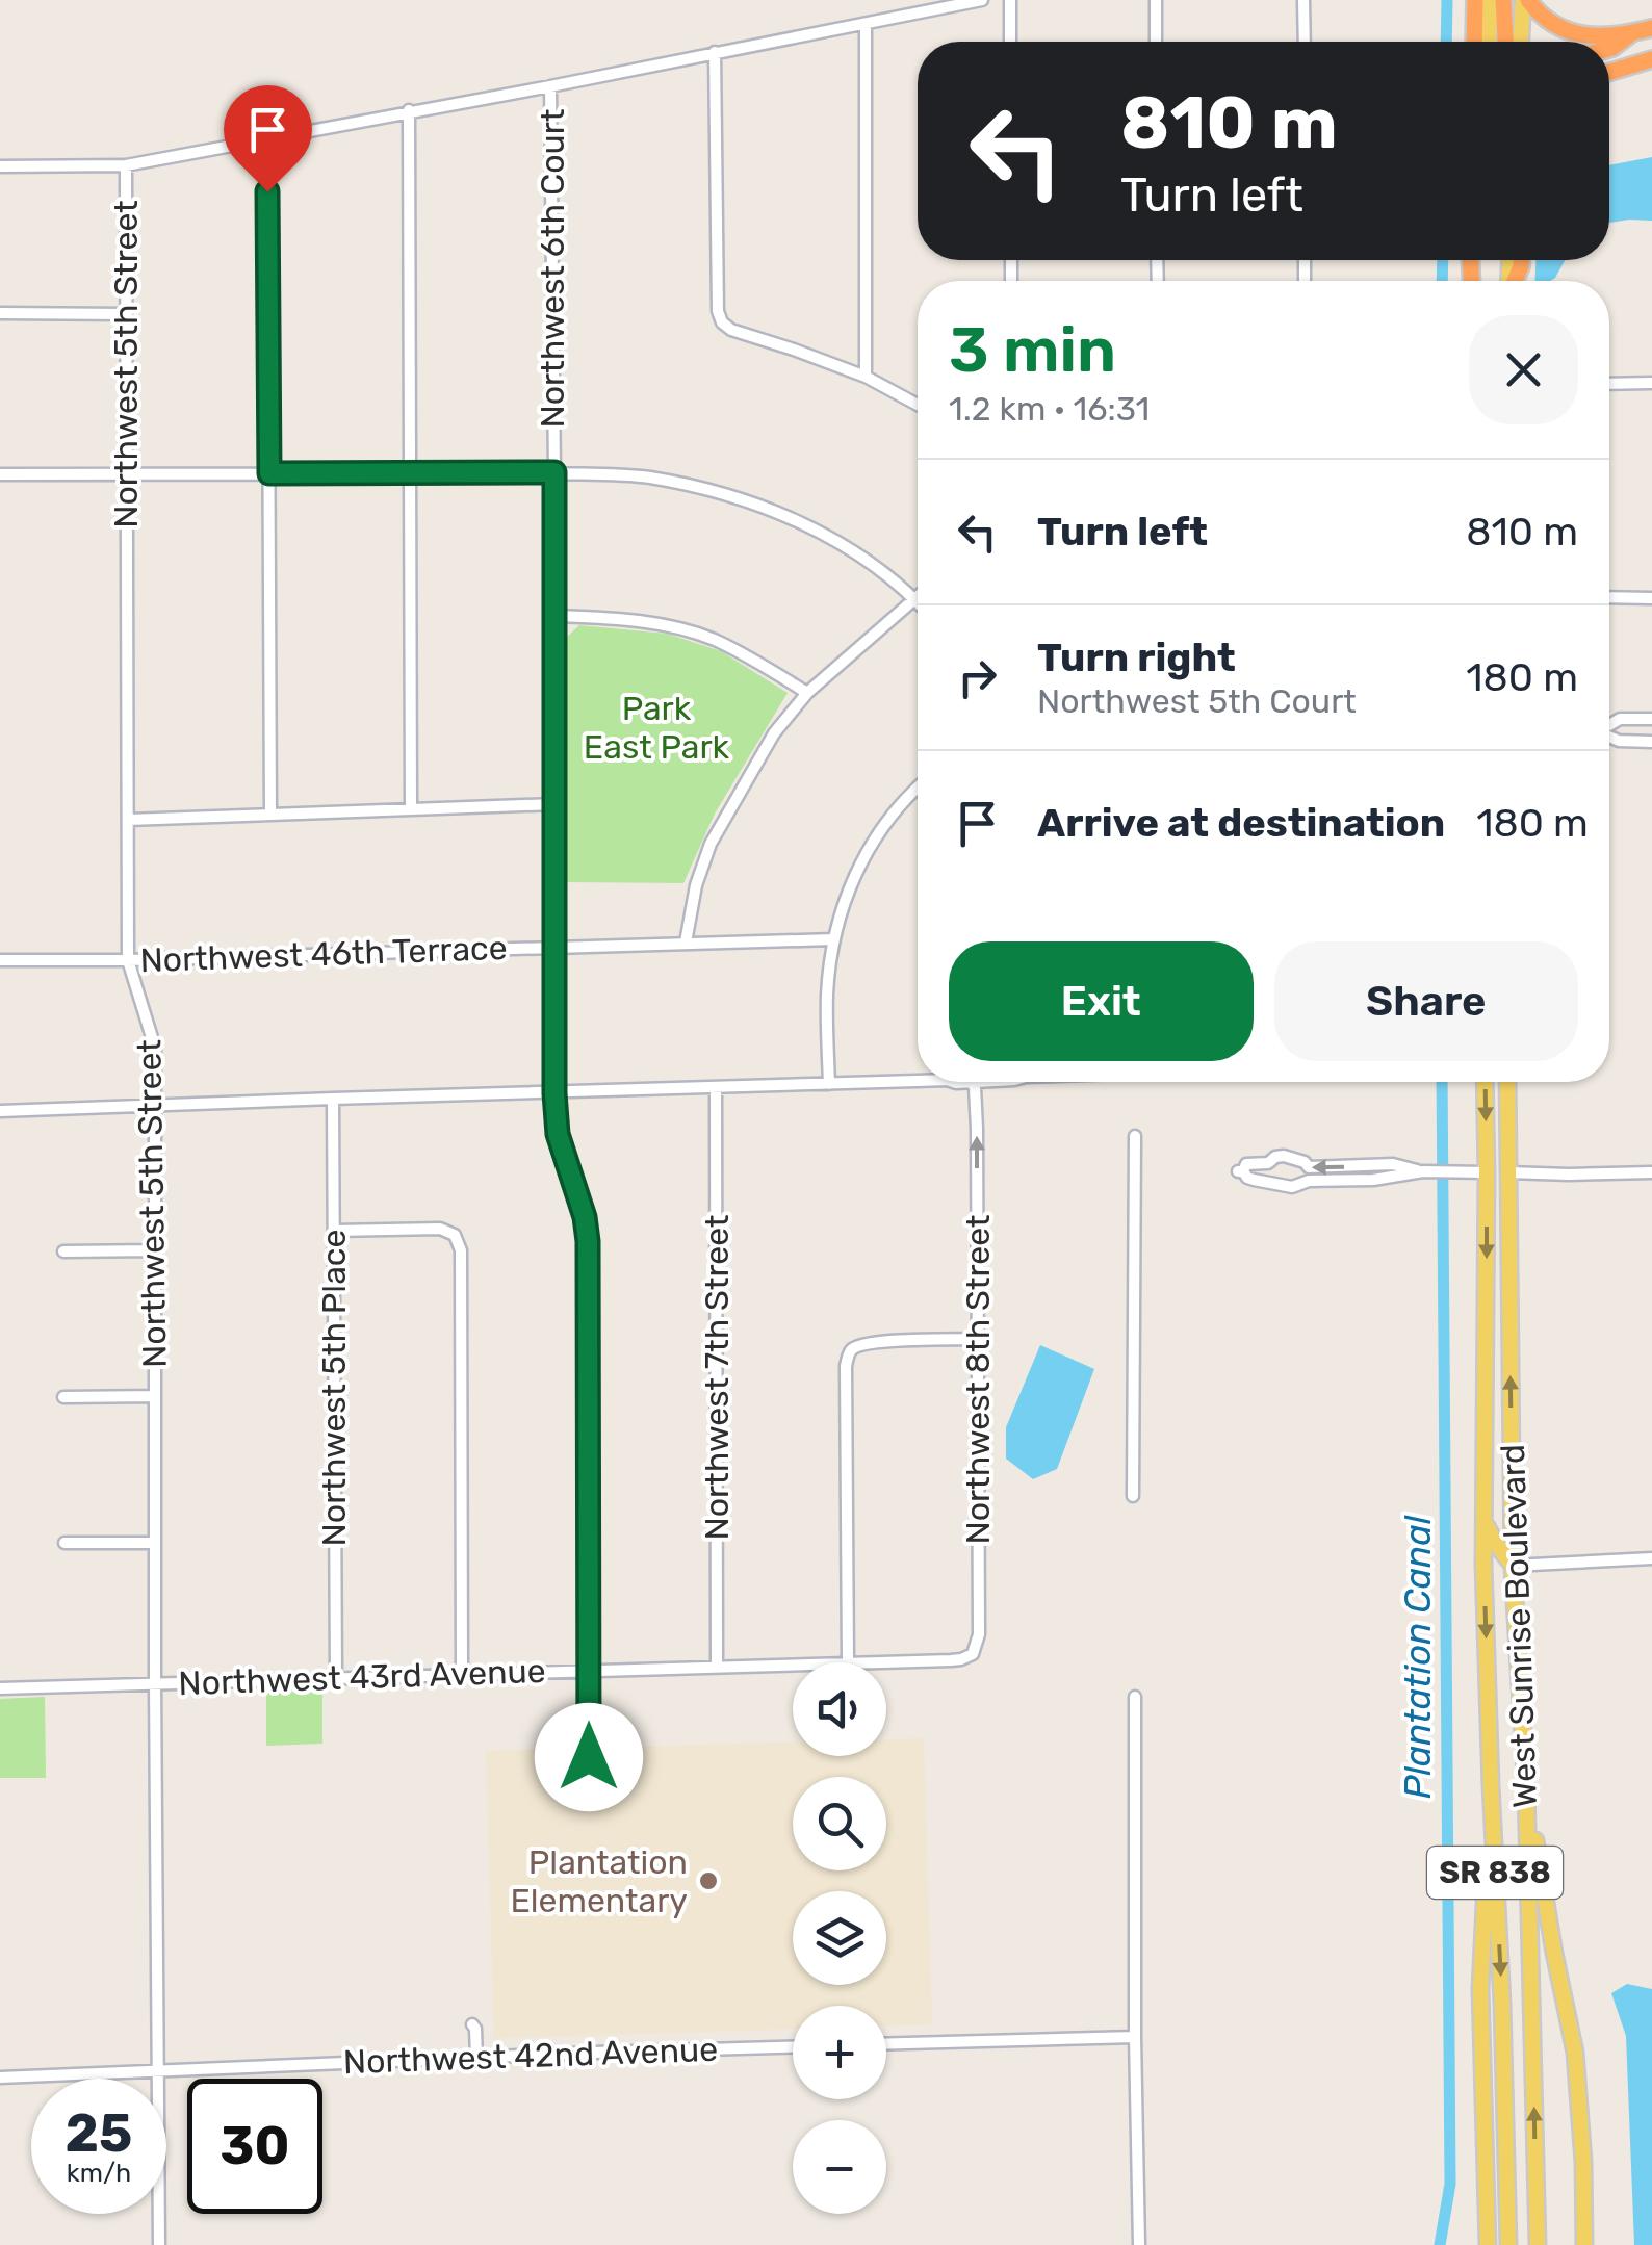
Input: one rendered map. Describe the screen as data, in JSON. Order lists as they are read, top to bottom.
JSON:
{
  "streets": {
    "main road": ["West Sunrise Boulevard", "SR 838"],
    "street": [
      "Northwest 6th Court",
      "Northwest 5th Street",
      "Northwest 46th Terrace",
      "Northwest 7th Street",
      "Northwest 8th Street",
      "Northwest 5th Place",
      "Northwest 43rd Avenue",
      "Northwest 42nd Avenue"
    ]
  },
  "crossings": [
    ["Northwest 6th Court", "Northwest 46th Terrace"],
    ["Northwest 6th Court", "Northwest 43rd Avenue"],
    ["Northwest 5th Street", "Northwest 46th Terrace"],
    ["Northwest 5th Street", "Northwest 43rd Avenue"],
    ["Northwest 5th Street", "Northwest 42nd Avenue"],
    ["Northwest 7th Street", "Northwest 43rd Avenue"],
    ["Northwest 8th Street", "Northwest 43rd Avenue"],
    ["Northwest 5th Place", "Northwest 43rd Avenue"]
  ],
  "one_way": ["Northwest 8th Street"],
  "water": ["Plantation Canal"],
  "parks": ["Park East Park"],
  "places": ["Plantation Elementary"],
  "page": {
    "turn": ["810 m", "Turn left"],
    "heading": ["3 min", "1.2 km · 16:31"],
    "list": [
      {
        "name": "Turn left",
        "value": "810 m"
      },
      {
        "name": "Turn right",
        "note": "Northwest 5th Court",
        "value": "180 m"
      },
      {
        "name": "Arrive at destination",
        "value": "180 m"
      }
    ],
    "buttons": ["Exit", "Share"],
    "map_buttons": ["+", "−"],
    "speed": "25 km/h",
    "limit": "30"
  }
}
